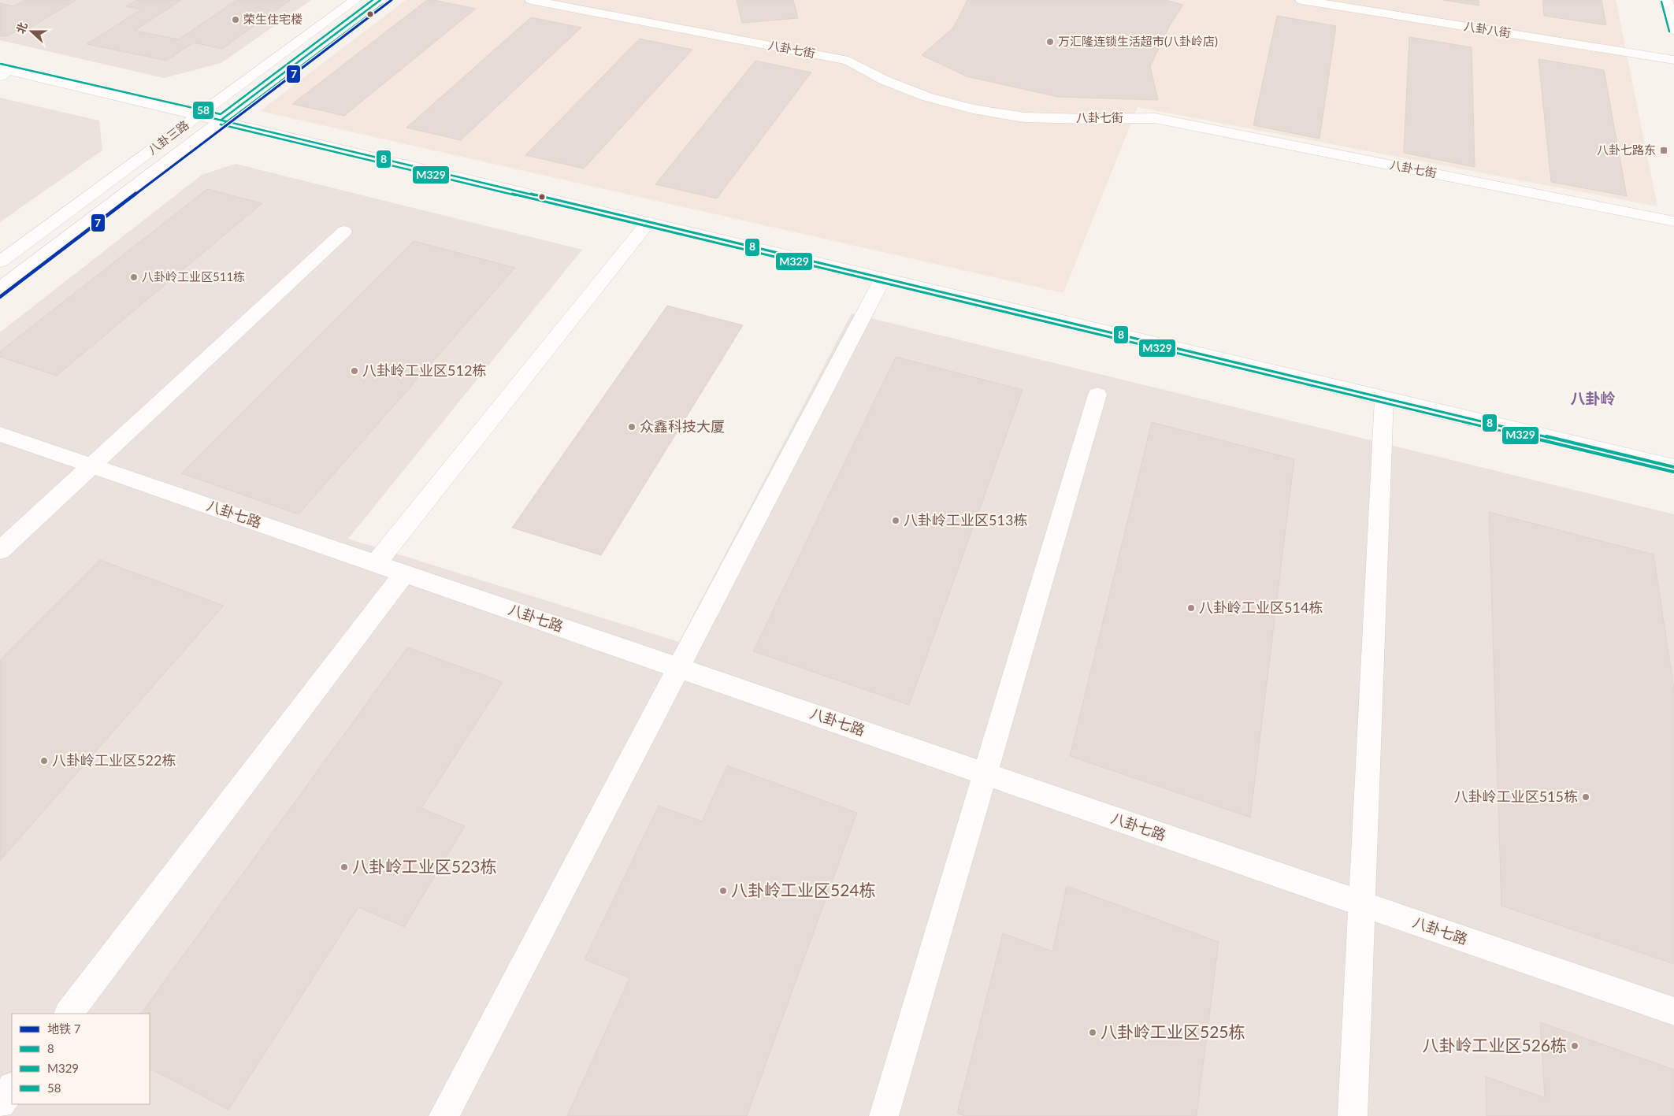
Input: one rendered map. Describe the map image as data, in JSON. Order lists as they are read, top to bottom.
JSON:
{
  "streets": {
    "street": [
      "八卦八街",
      "八卦七街",
      "八卦三路",
      "八卦七路"
    ]
  },
  "districts": ["八卦岭"],
  "places": {
    "other": [
      "荣生住宅楼",
      "万汇隆连锁生活超市(八卦岭店)",
      "八卦岭工业区511栋",
      "八卦岭工业区512栋",
      "众鑫科技大厦",
      "八卦岭工业区513栋",
      "八卦岭工业区514栋",
      "八卦岭工业区522栋",
      "八卦岭工业区515栋",
      "八卦岭工业区523栋",
      "八卦岭工业区524栋",
      "八卦岭工业区525栋",
      "八卦岭工业区526栋"
    ],
    "transit": ["八卦七路东"]
  },
  "lines": [
    "metro line 7",
    "transit line 8",
    "transit line 58",
    "transit line M329"
  ],
  "legend": [
    "地铁 7",
    "8",
    "M329",
    "58"
  ],
  "north": "left"
}
